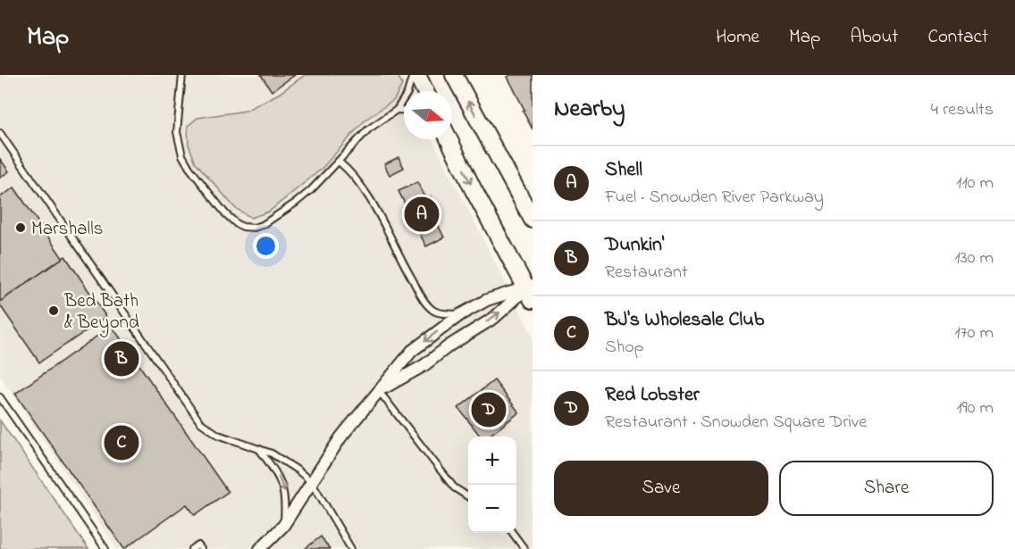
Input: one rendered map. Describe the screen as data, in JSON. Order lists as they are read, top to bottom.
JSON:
{
  "places": ["Marshalls", "Bed Bath & Beyond"],
  "north": "right",
  "page": {
    "header": "Map",
    "nav": [
      "Home",
      "Map",
      "About",
      "Contact"
    ],
    "heading": ["Nearby", "4 results"],
    "list": [
      {
        "mark": "A",
        "name": "Shell",
        "note": "Fuel · Snowden River Parkway",
        "value": "110 m"
      },
      {
        "mark": "B",
        "name": "Dunkin'",
        "note": "Restaurant",
        "value": "130 m"
      },
      {
        "mark": "C",
        "name": "BJ's Wholesale Club",
        "note": "Shop",
        "value": "170 m"
      },
      {
        "mark": "D",
        "name": "Red Lobster",
        "note": "Restaurant · Snowden Square Drive",
        "value": "190 m"
      }
    ],
    "pins": [
      "A",
      "B",
      "D",
      "C"
    ],
    "map_buttons": ["+", "−"],
    "buttons": ["Save", "Share"]
  }
}
